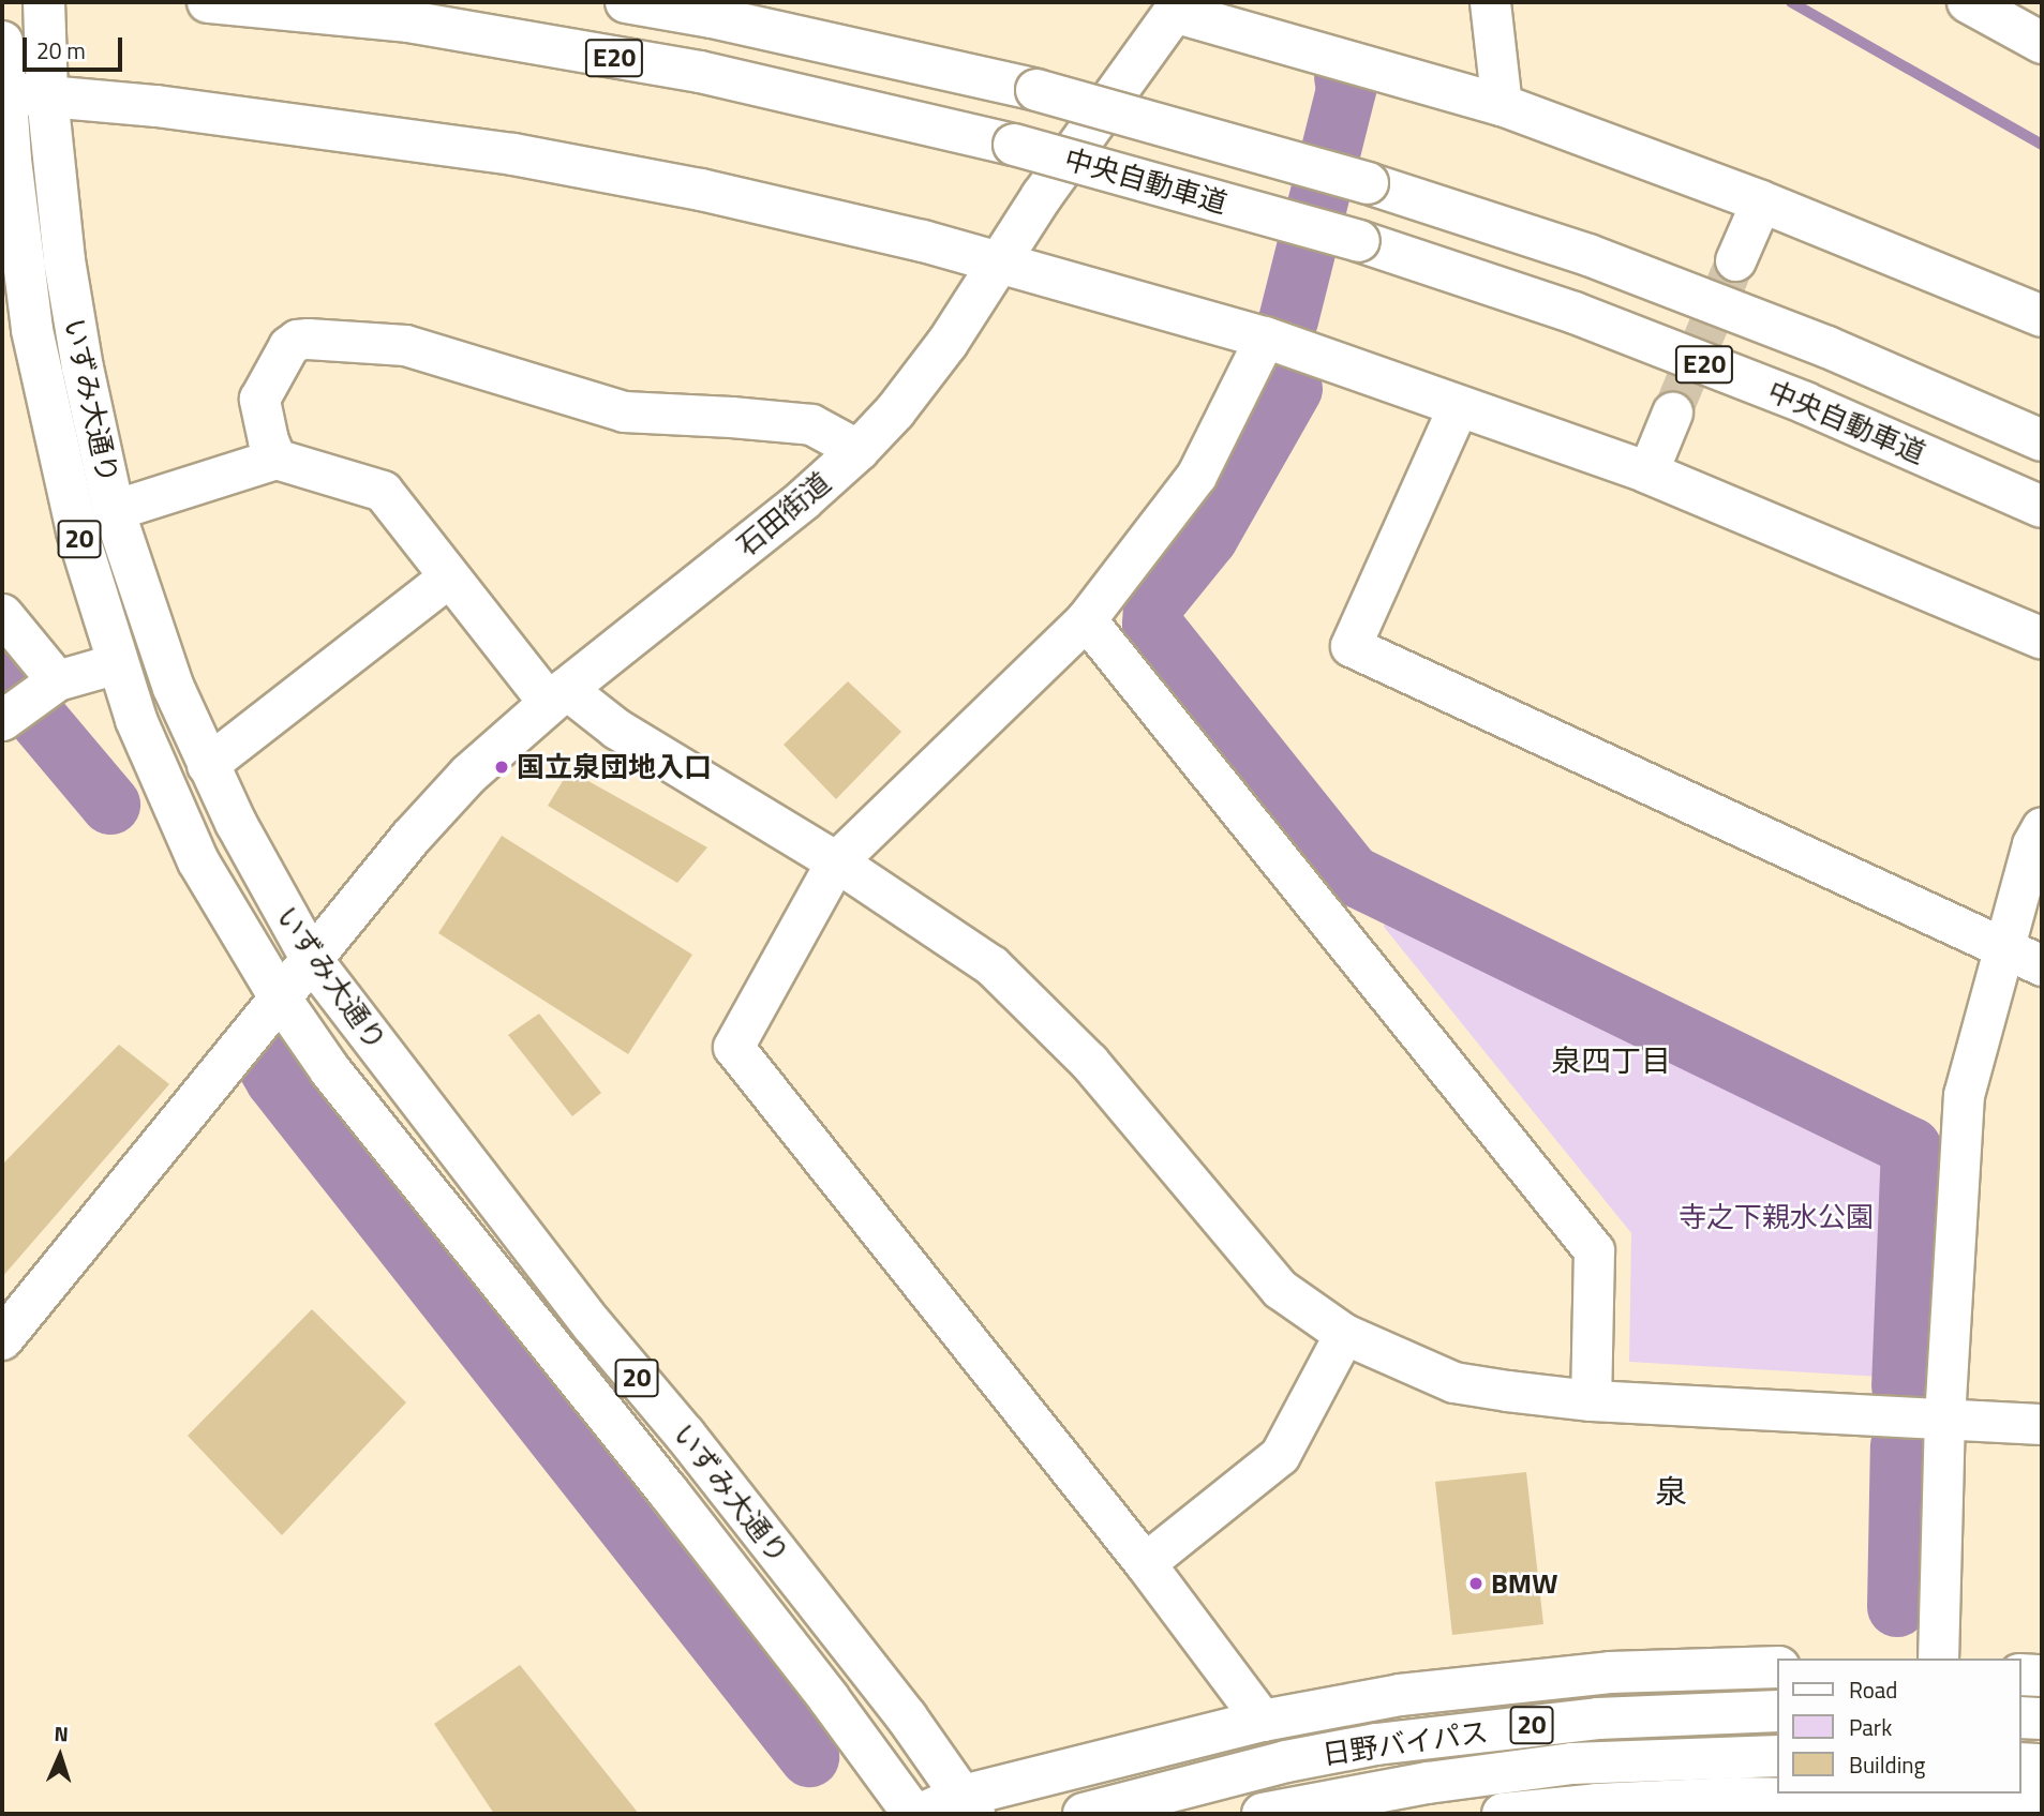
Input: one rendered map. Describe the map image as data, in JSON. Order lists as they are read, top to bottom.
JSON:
{
  "streets": {
    "main road": [
      "E20",
      "中央自動車道",
      "いずみ大通り",
      "石田街道",
      "20",
      "日野バイパス"
    ]
  },
  "crossings": [
    ["いずみ大通り", "石田街道"]
  ],
  "districts": ["泉四丁目", "泉"],
  "parks": ["寺之下親水公園"],
  "places": ["国立泉団地入口", "BMW"],
  "legend": ["Road", "Park", "Building"],
  "scale_bar": "20 m",
  "north": "top"
}
